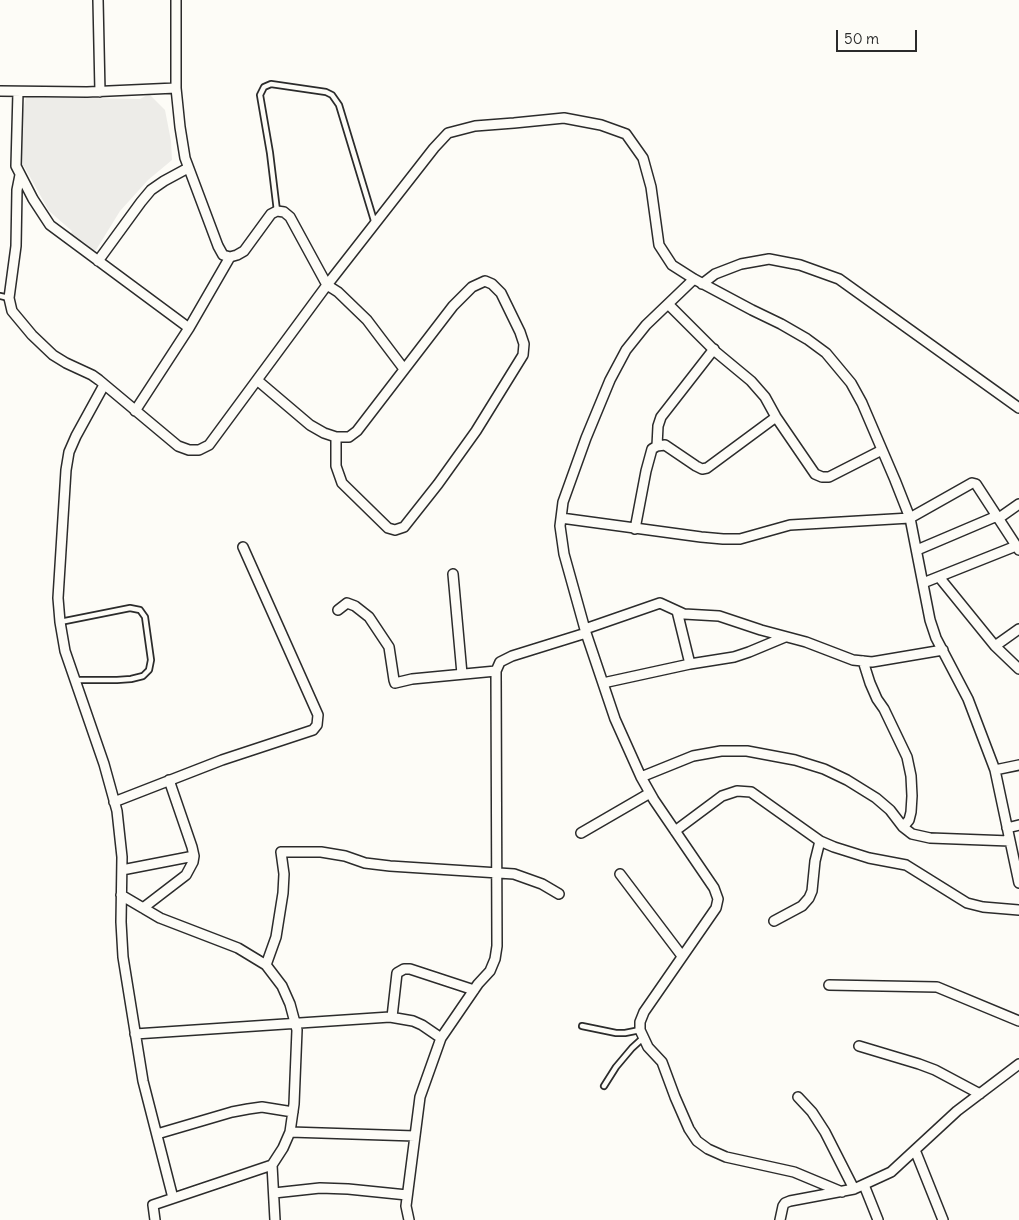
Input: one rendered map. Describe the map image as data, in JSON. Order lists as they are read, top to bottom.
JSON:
{
  "scale_bar": "50 m"
}
